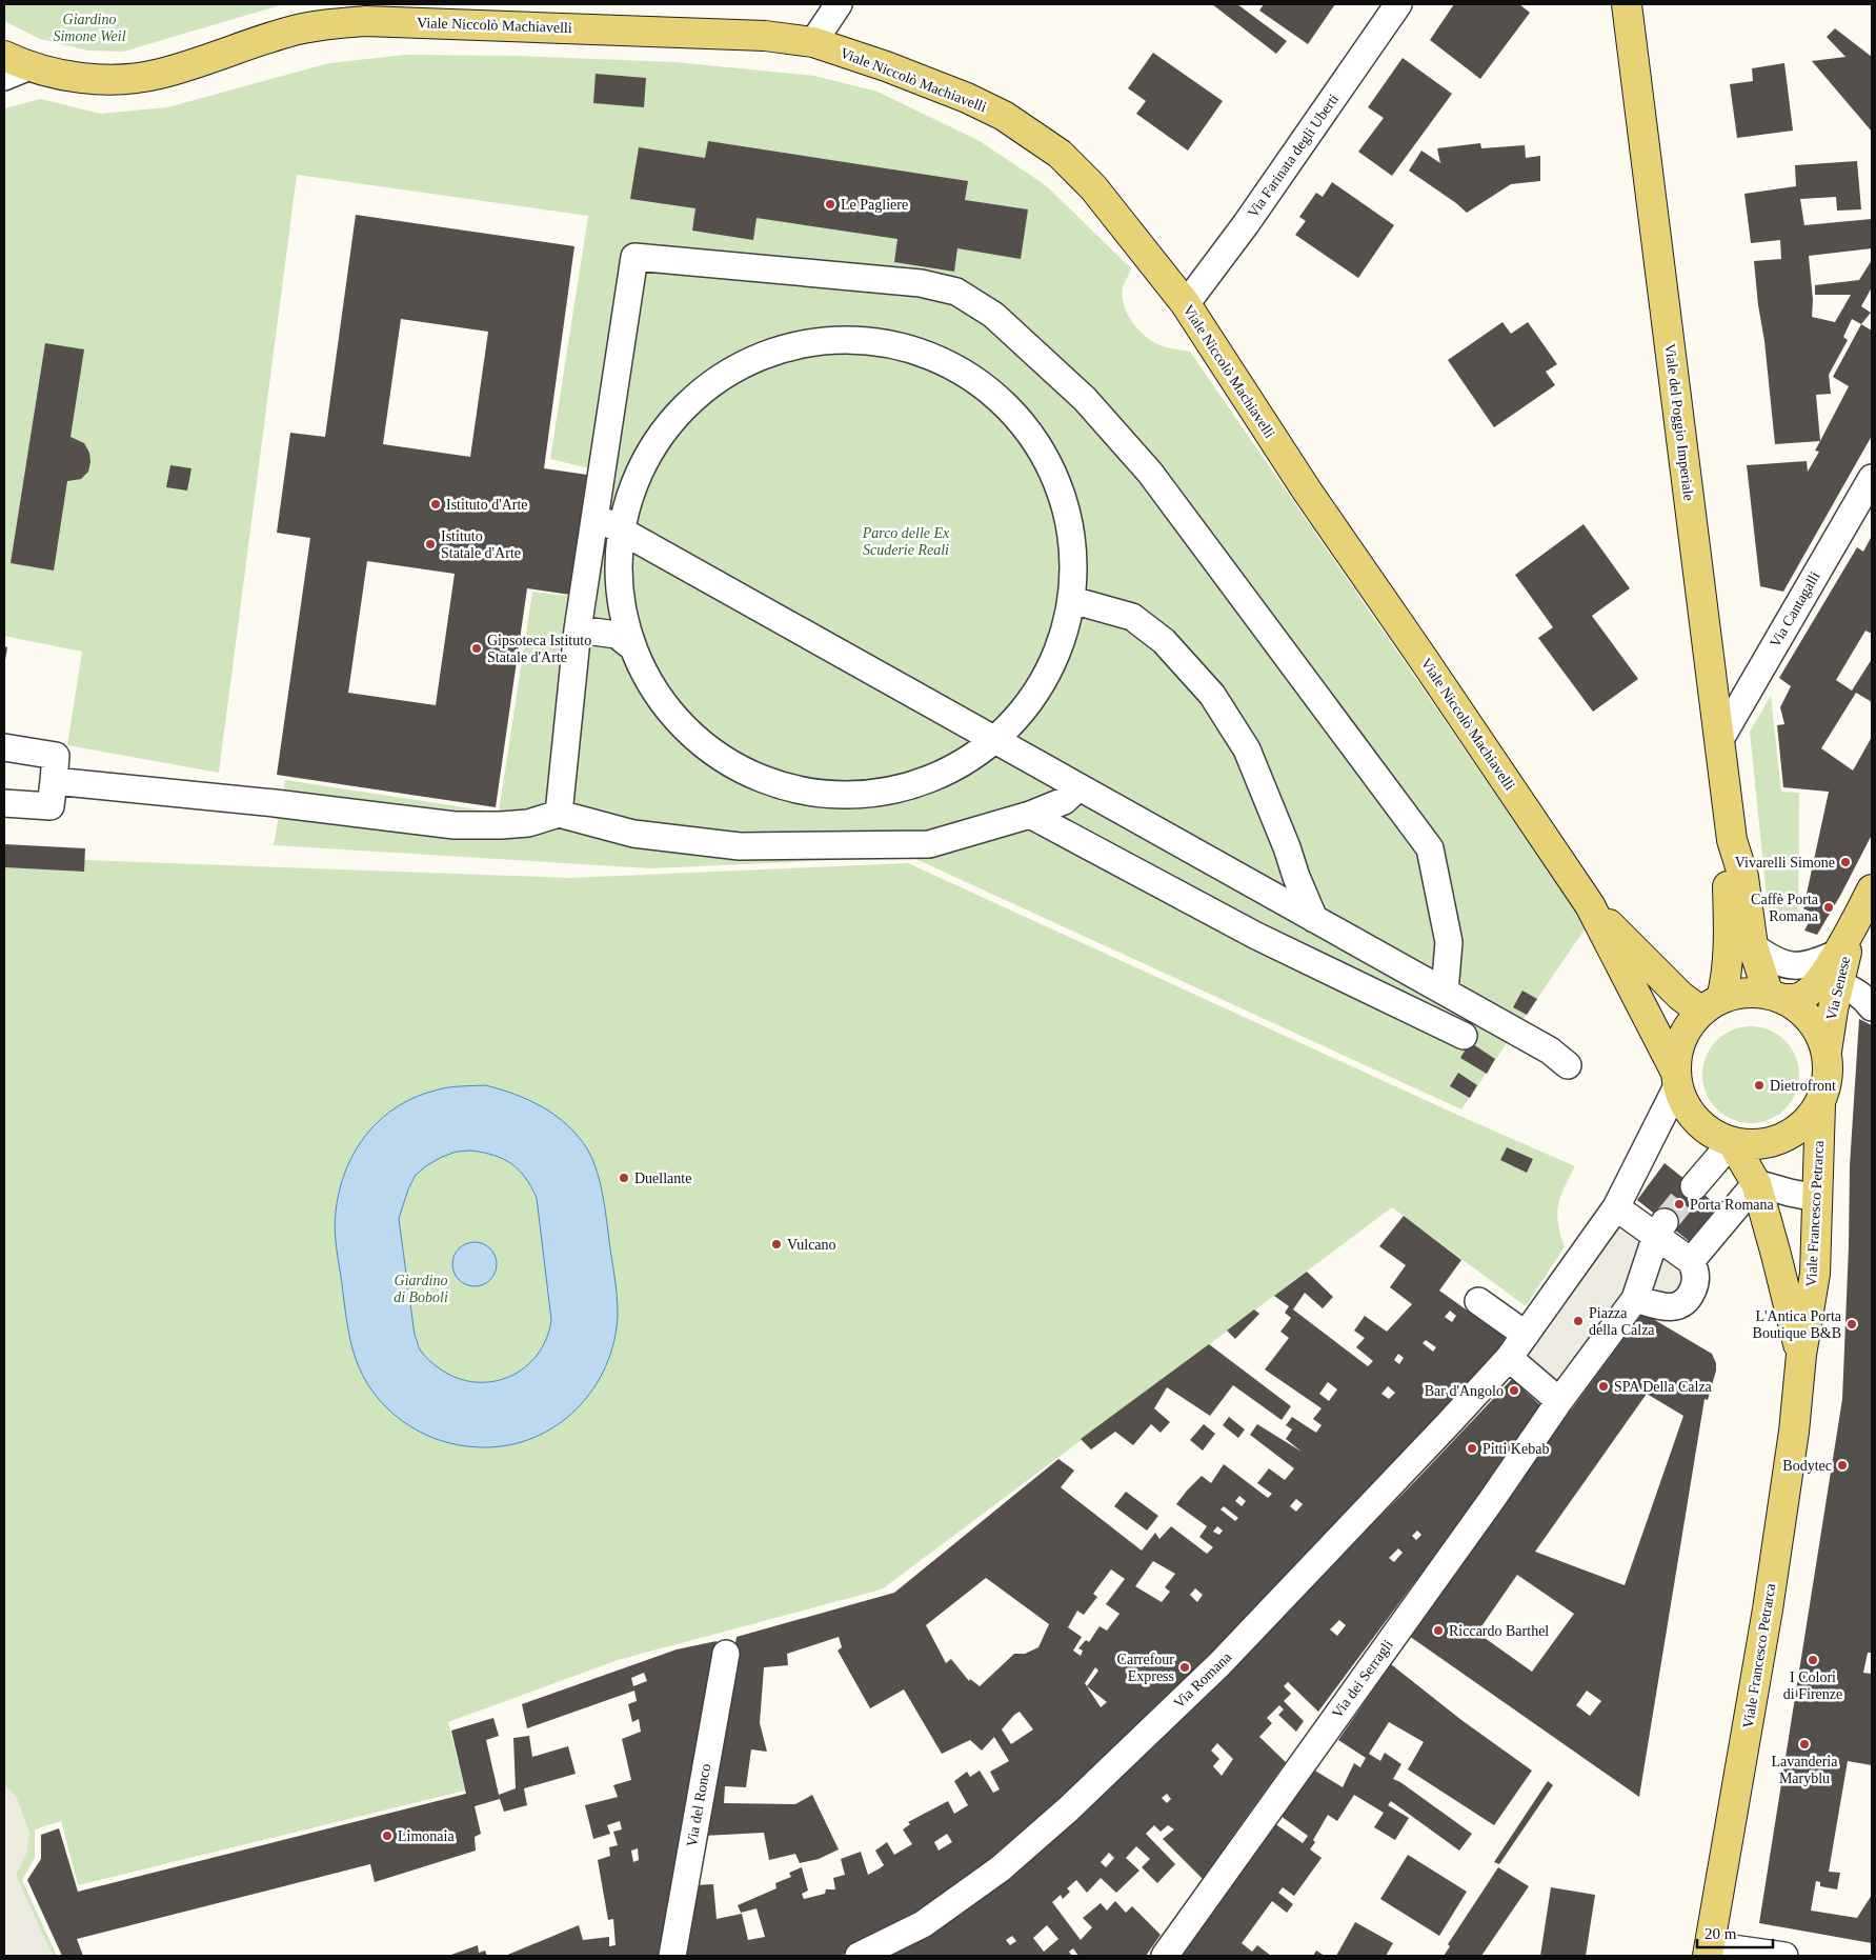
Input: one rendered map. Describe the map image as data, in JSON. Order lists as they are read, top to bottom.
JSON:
{
  "streets": {
    "main road": [
      "Viale Niccolò Machiavelli",
      "Viale del Poggio Imperiale",
      "Via Senese",
      "Viale Francesco Petrarca"
    ],
    "street": [
      "Via Farinata degli Uberti",
      "Via Cantagalli",
      "Via dei Serragli",
      "Via Romana",
      "Via del Ronco"
    ]
  },
  "crossings": [
    ["Viale Niccolò Machiavelli", "Via Farinata degli Uberti"],
    ["Viale Niccolò Machiavelli", "Viale del Poggio Imperiale"],
    ["Viale Niccolò Machiavelli", "Via Senese"],
    ["Viale Niccolò Machiavelli", "Viale Francesco Petrarca"],
    ["Viale del Poggio Imperiale", "Via Cantagalli"],
    ["Viale del Poggio Imperiale", "Via Senese"],
    ["Viale del Poggio Imperiale", "Viale Francesco Petrarca"],
    ["Via Senese", "Viale Francesco Petrarca"]
  ],
  "parks": ["Giardino Simone Weil", "Parco delle Ex Scuderie Reali", "Giardino di Boboli"],
  "places": [
    "Le Pagliere",
    "Istituto d'Arte",
    "Istituto Statale d'Arte",
    "Gipsoteca Istituto Statale d'Arte",
    "Vivarelli Simone",
    "Caffè Porta Romana",
    "Dietrofront",
    "Duellante",
    "Porta Romana",
    "Vulcano",
    "Piazza della Calza",
    "L'Antica Porta Boutique B&B",
    "SPA Della Calza",
    "Bar d'Angolo",
    "Pitti Kebab",
    "Bodytec",
    "Riccardo Barthel",
    "I Colori di Firenze",
    "Carrefour Express",
    "Lavanderia Maryblu",
    "Limonaia"
  ],
  "scale_bar": "20 m"
}
